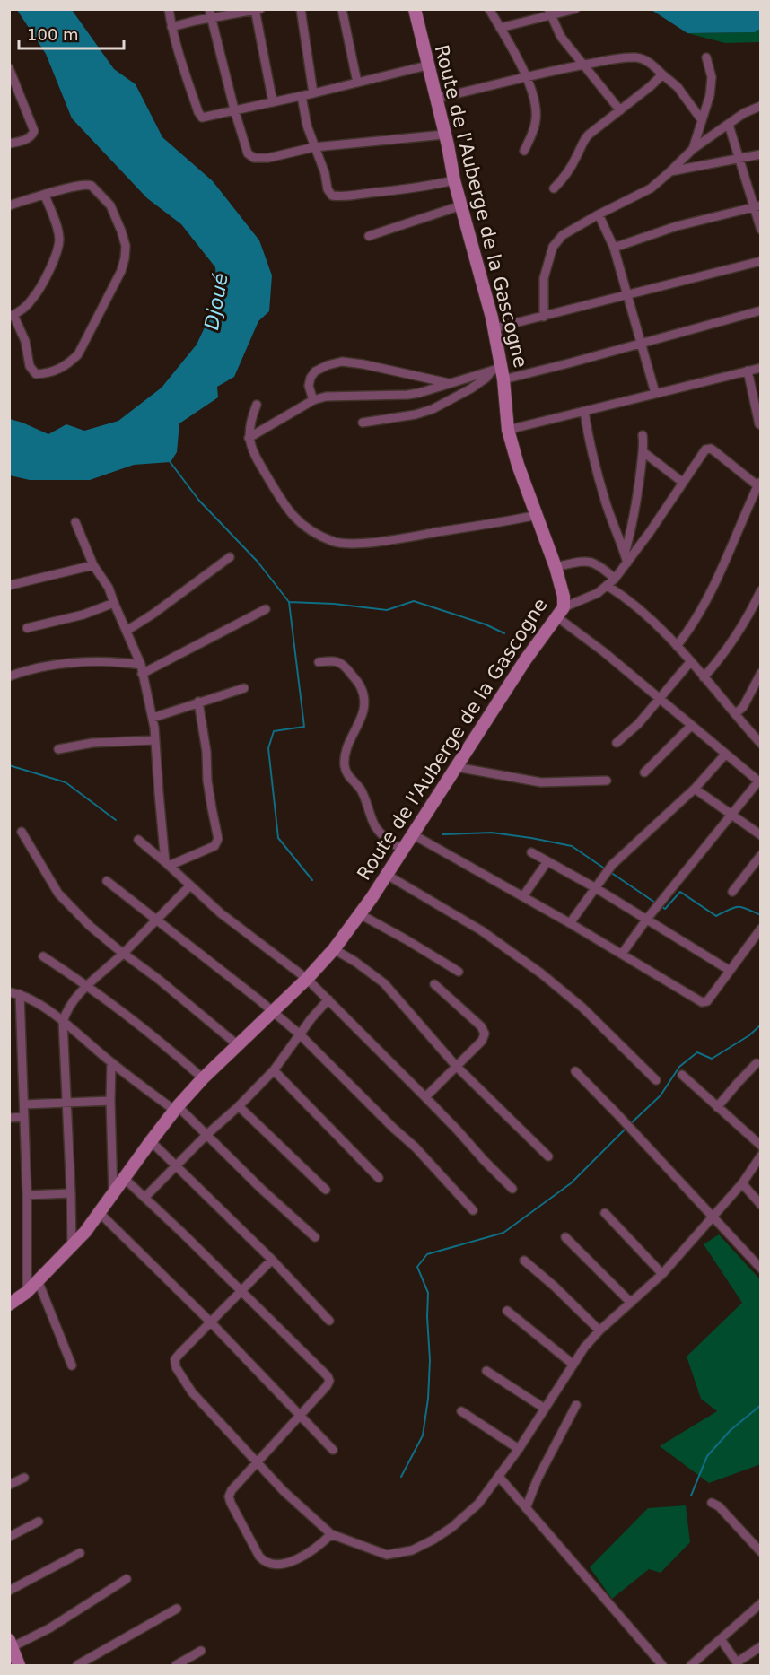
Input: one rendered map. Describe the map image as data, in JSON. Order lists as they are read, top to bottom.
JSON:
{
  "streets": {
    "street": ["Route de l'Auberge de la Gascogne"]
  },
  "water": ["Djoué"],
  "scale_bar": "100 m"
}
